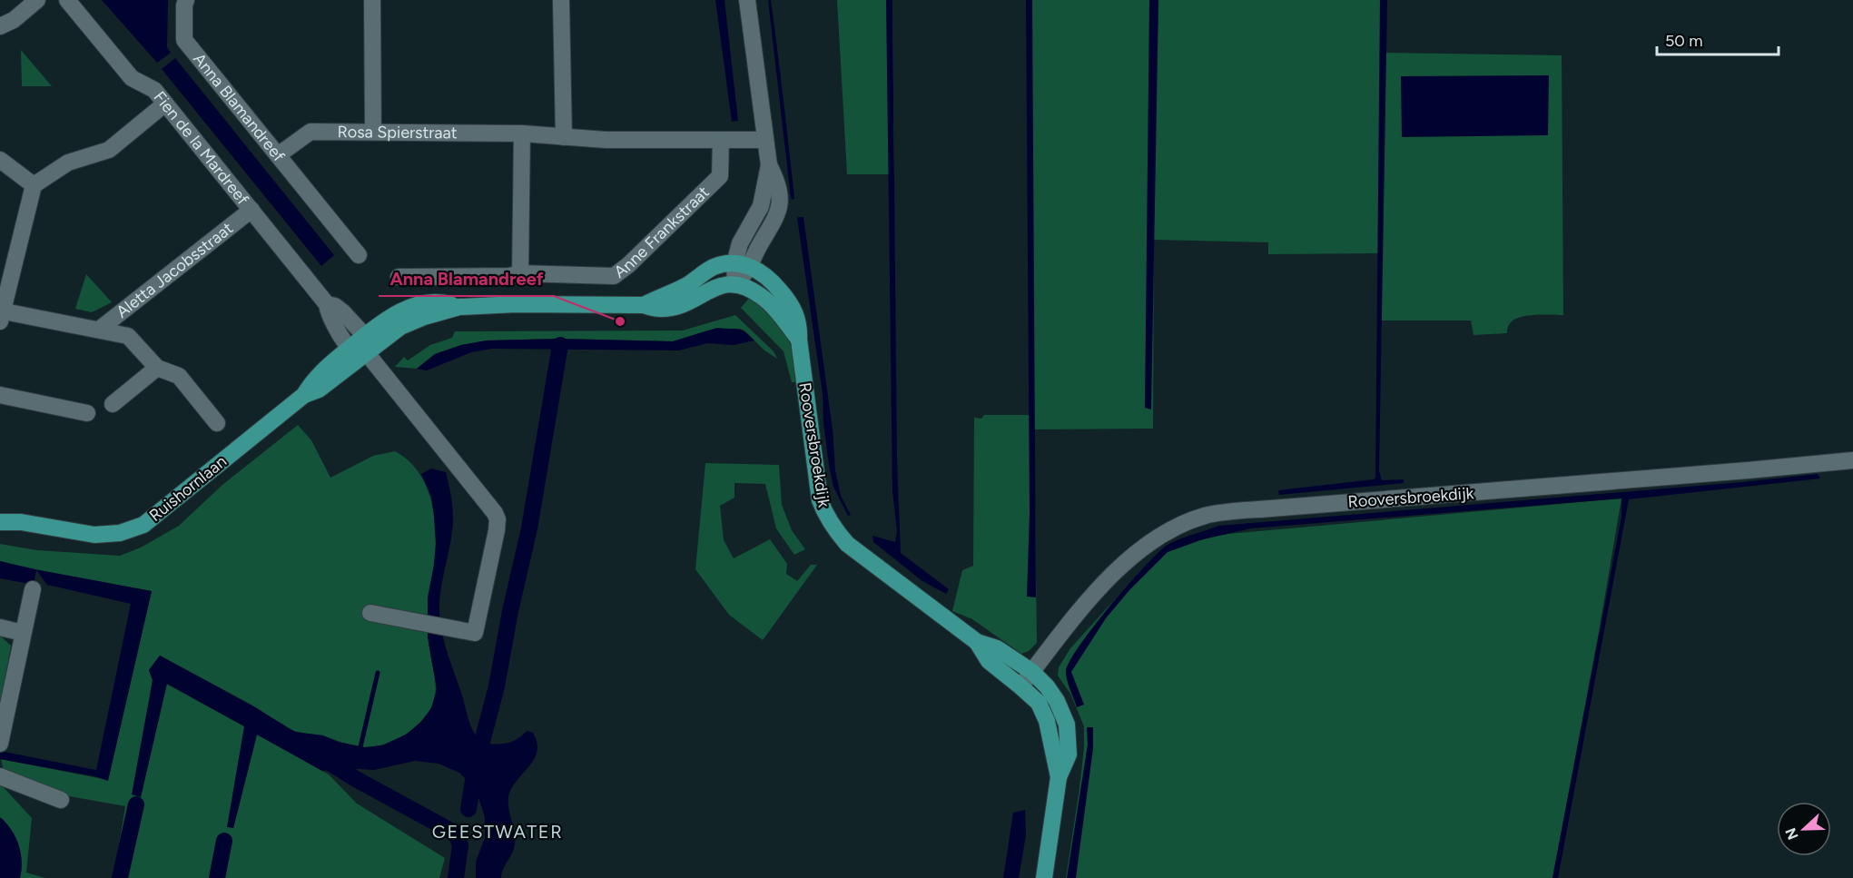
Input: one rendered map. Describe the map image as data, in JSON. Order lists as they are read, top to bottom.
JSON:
{
  "streets": {
    "main road": ["Rooversbroekdijk", "Ruishornlaan"],
    "street": [
      "Anna Blamandreef",
      "Rosa Spierstraat",
      "Fien de la Mardreef",
      "Anne Frankstraat",
      "Aletta Jacobsstraat"
    ]
  },
  "crossings": [
    ["Anna Blamandreef", "Rosa Spierstraat"],
    ["Rosa Spierstraat", "Anne Frankstraat"],
    ["Fien de la Mardreef", "Aletta Jacobsstraat"],
    ["Fien de la Mardreef", "Ruishornlaan"],
    ["Rooversbroekdijk", "Ruishornlaan"]
  ],
  "districts": ["GEESTWATER"],
  "places": ["Anna Blamandreef"],
  "scale_bar": "50 m",
  "north": "left"
}
